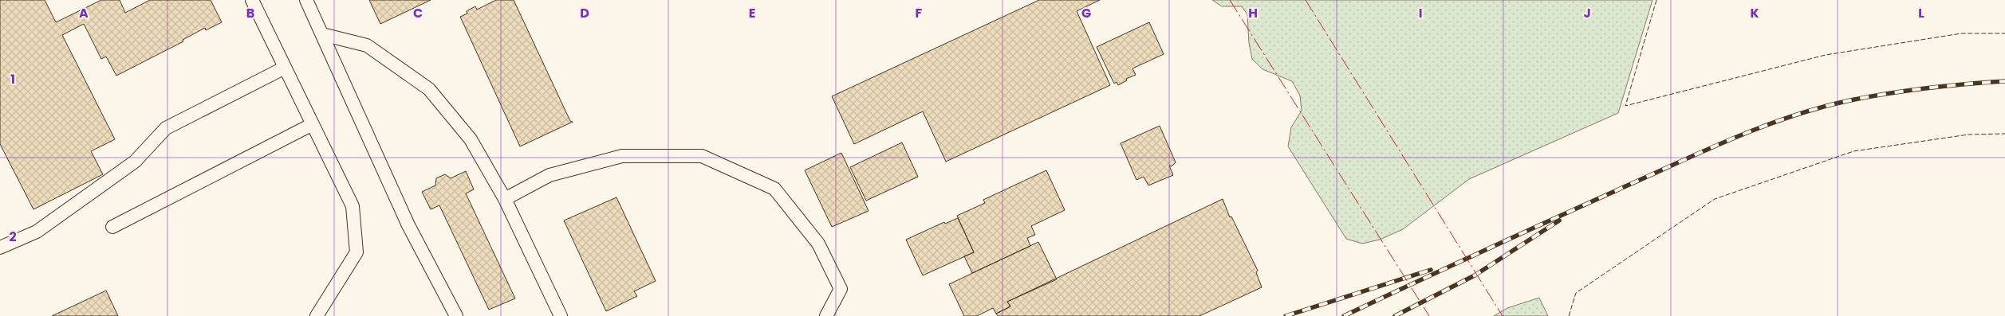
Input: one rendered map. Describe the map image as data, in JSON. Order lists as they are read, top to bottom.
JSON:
{
  "grid": {
    "columns": [
      "A",
      "B",
      "C",
      "D",
      "E",
      "F",
      "G",
      "H",
      "I",
      "J",
      "K",
      "L"
    ],
    "rows": ["1", "2"]
  }
}
